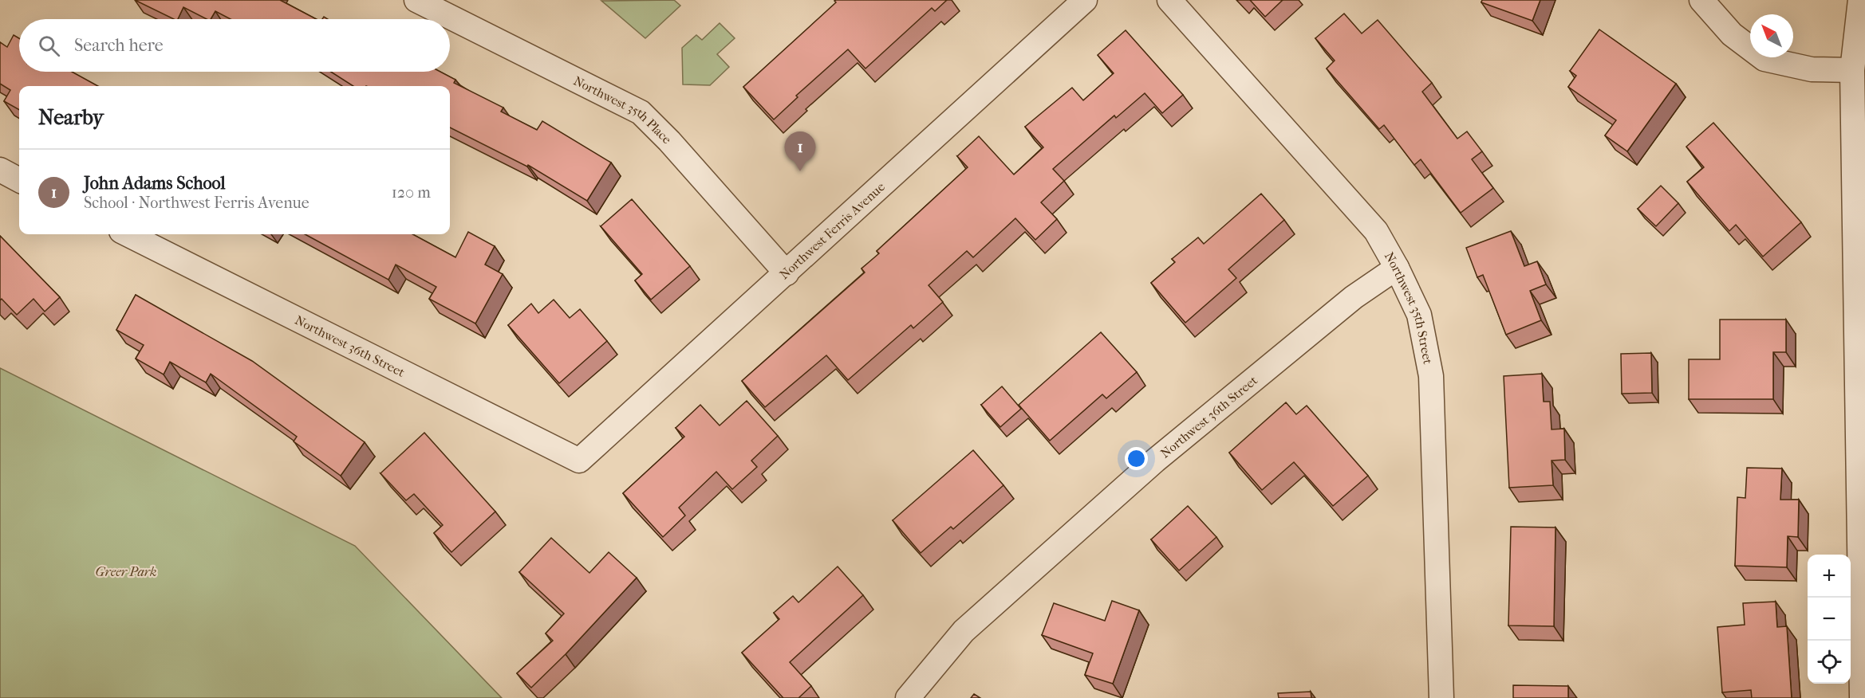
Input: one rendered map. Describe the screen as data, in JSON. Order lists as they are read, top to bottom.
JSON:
{
  "streets": {
    "street": [
      "Northwest 35th Place",
      "Northwest Ferris Avenue",
      "Northwest 35th Street",
      "Northwest 36th Street"
    ]
  },
  "crossings": [
    ["Northwest 35th Place", "Northwest Ferris Avenue"],
    ["Northwest Ferris Avenue", "Northwest 36th Street"],
    ["Northwest 35th Street", "Northwest 36th Street"]
  ],
  "parks": ["Greer Park"],
  "north": "top left",
  "page": {
    "search": "Search here",
    "heading": "Nearby",
    "pins": "1",
    "list": [
      {
        "mark": "1",
        "name": "John Adams School",
        "note": "School · Northwest Ferris Avenue",
        "value": "120 m"
      }
    ],
    "map_buttons": ["+", "−"]
  }
}
